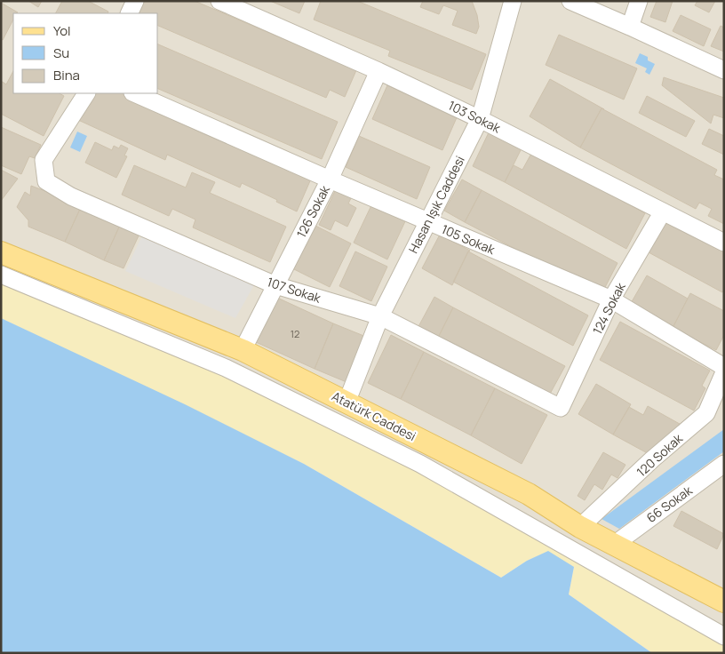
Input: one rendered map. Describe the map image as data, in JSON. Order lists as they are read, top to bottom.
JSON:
{
  "streets": {
    "main road": ["Atatürk Caddesi"],
    "street": [
      "103 Sokak",
      "Hasan Işık Caddesi",
      "126 Sokak",
      "105 Sokak",
      "107 Sokak",
      "124 Sokak",
      "120 Sokak",
      "66 Sokak"
    ]
  },
  "crossings": [
    ["103 Sokak", "Hasan Işık Caddesi"],
    ["103 Sokak", "126 Sokak"],
    ["103 Sokak", "124 Sokak"],
    ["Hasan Işık Caddesi", "105 Sokak"],
    ["Hasan Işık Caddesi", "107 Sokak"],
    ["Hasan Işık Caddesi", "Atatürk Caddesi"],
    ["126 Sokak", "105 Sokak"],
    ["126 Sokak", "107 Sokak"],
    ["126 Sokak", "Atatürk Caddesi"],
    ["105 Sokak", "124 Sokak"],
    ["107 Sokak", "124 Sokak"],
    ["Atatürk Caddesi", "120 Sokak"],
    ["Atatürk Caddesi", "66 Sokak"]
  ],
  "house_numbers": ["12"],
  "legend": ["Yol", "Su", "Bina"]
}
